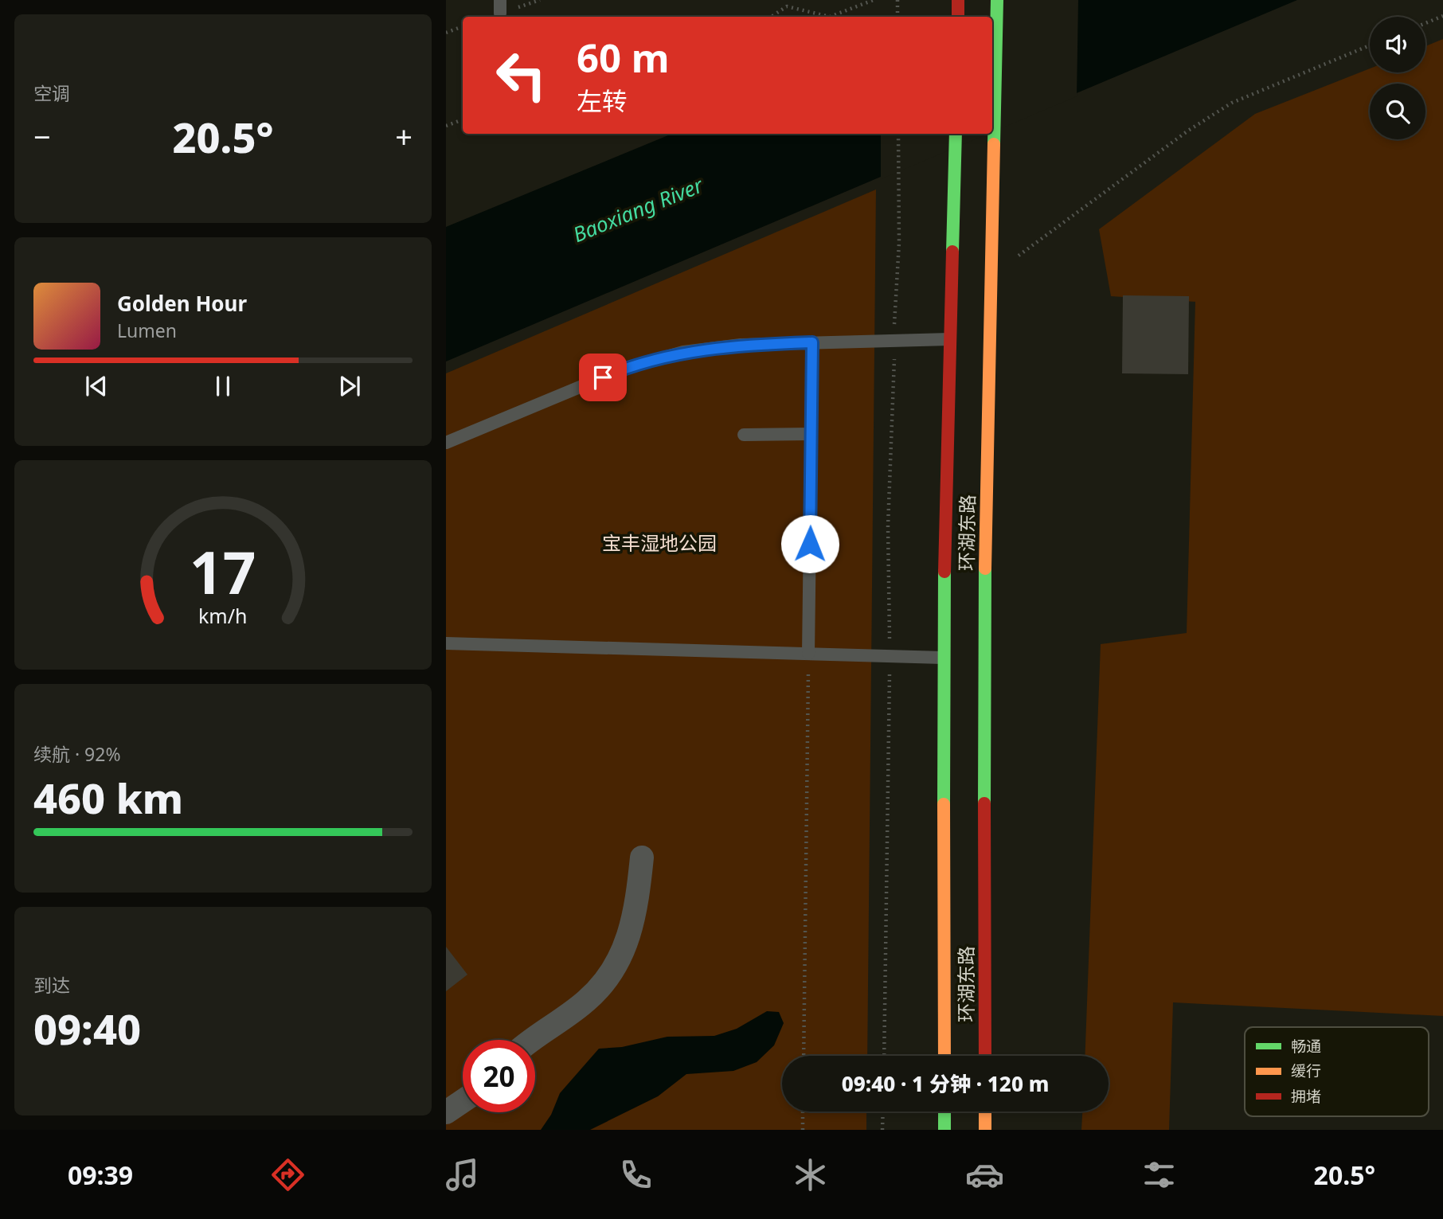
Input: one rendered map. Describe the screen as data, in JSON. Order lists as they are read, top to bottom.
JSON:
{
  "streets": {
    "main road": ["环湖东路"]
  },
  "water": ["Baoxiang River"],
  "parks": ["宝丰湿地公园"],
  "legend": ["畅通", "缓行", "拥堵"],
  "page": {
    "tile": [
      "空调",
      ["续航 · 92%", "460 km"],
      ["到达", "09:40"]
    ],
    "turn": ["60 m", "左转"],
    "heat": ["−", "20.5°", "+"],
    "song": ["Golden Hour", "Lumen"],
    "limit": "20",
    "trip": "09:40 · 1 分钟 · 120 m",
    "tabs": ["09:39", "20.5°"],
    "gauge": ["17", "km/h"]
  }
}
